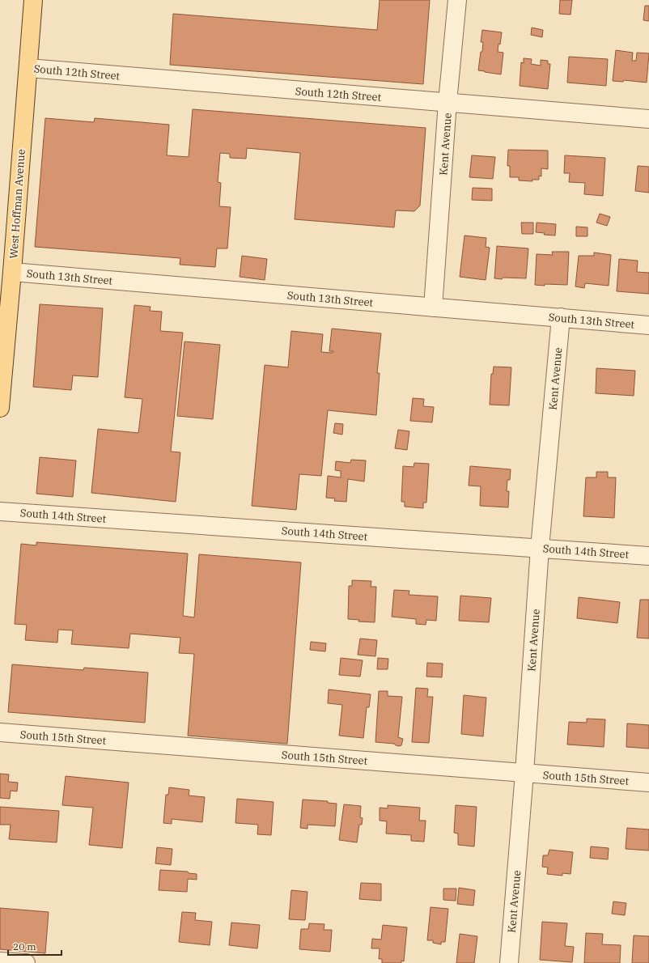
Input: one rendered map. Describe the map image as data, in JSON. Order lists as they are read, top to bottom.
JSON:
{
  "streets": {
    "main road": ["West Hoffman Avenue"],
    "street": [
      "South 12th Street",
      "Kent Avenue",
      "South 13th Street",
      "South 14th Street",
      "South 15th Street"
    ]
  },
  "crossings": [
    ["South 12th Street", "Kent Avenue"],
    ["South 12th Street", "West Hoffman Avenue"],
    ["Kent Avenue", "South 13th Street"],
    ["Kent Avenue", "South 14th Street"],
    ["Kent Avenue", "South 15th Street"],
    ["West Hoffman Avenue", "South 13th Street"]
  ],
  "scale_bar": "20 m"
}
